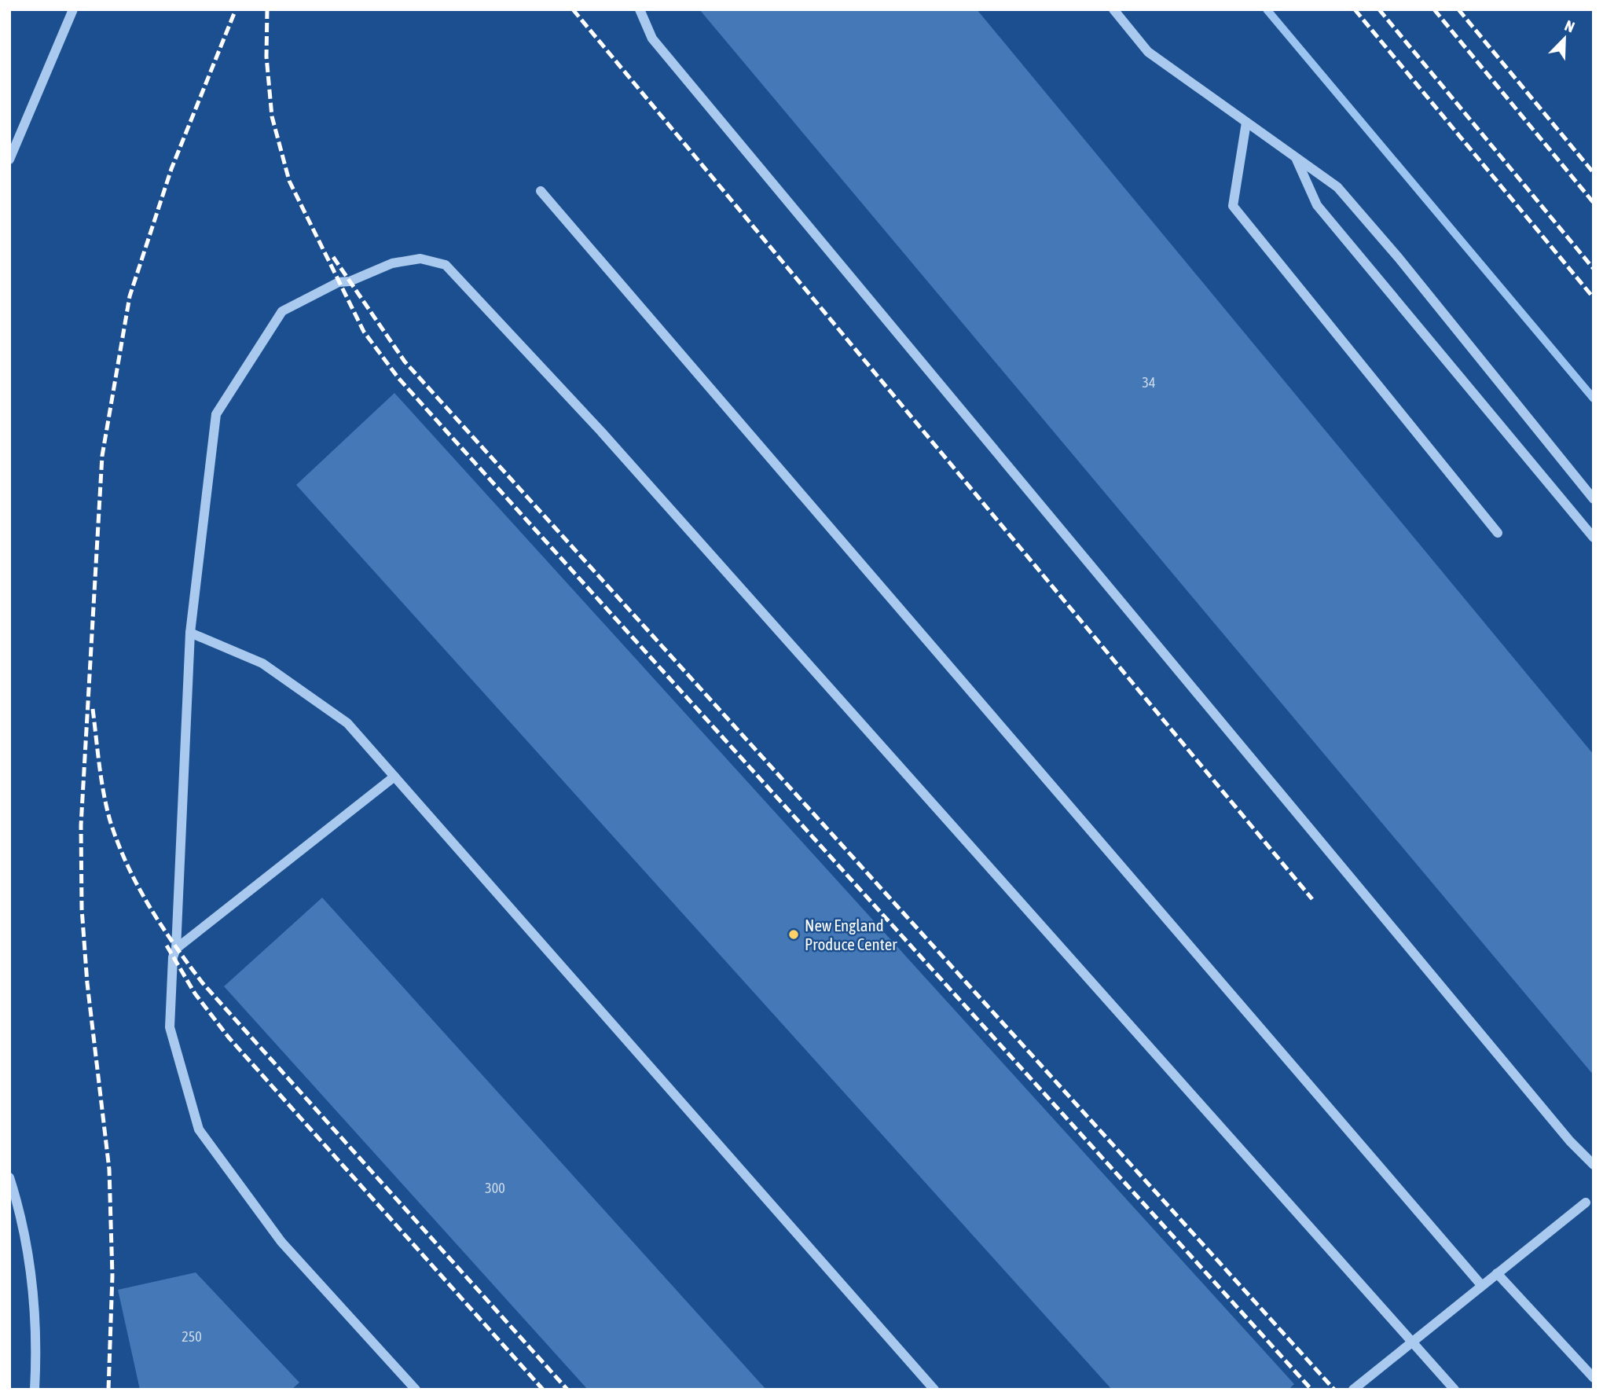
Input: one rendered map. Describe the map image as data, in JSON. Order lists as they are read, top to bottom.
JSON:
{
  "places": ["New England Produce Center"],
  "house_numbers": ["34", "300", "250"],
  "north": "top right"
}
